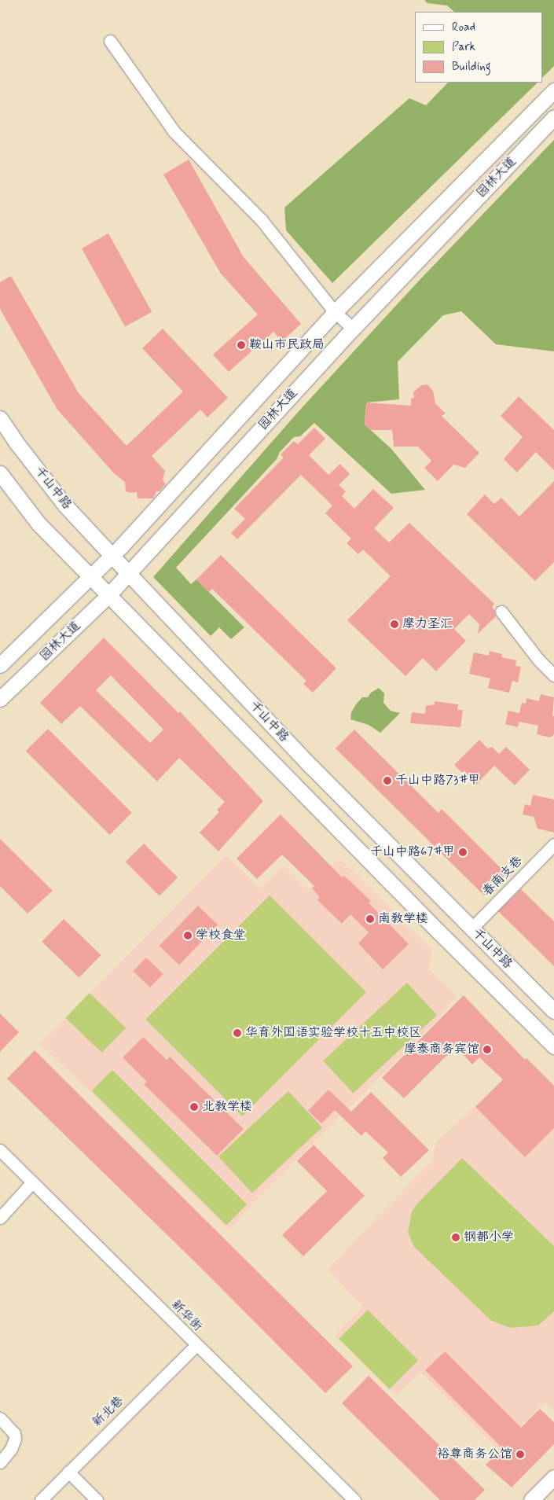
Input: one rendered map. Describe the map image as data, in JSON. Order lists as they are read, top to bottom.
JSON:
{
  "streets": {
    "main road": ["园林大道", "千山中路"],
    "street": ["春南支巷", "新华街", "新北巷"]
  },
  "crossings": [
    ["园林大道", "千山中路"],
    ["千山中路", "春南支巷"],
    ["新华街", "新北巷"]
  ],
  "places": [
    "鞍山市民政局",
    "摩力圣汇",
    "千山中路73#甲",
    "千山中路67#甲",
    "南教学楼",
    "学校食堂",
    "华育外国语实验学校十五中校区",
    "摩泰商务宾馆",
    "北教学楼",
    "钢都小学",
    "裕尊商务公馆"
  ],
  "legend": ["Road", "Park", "Building"]
}
